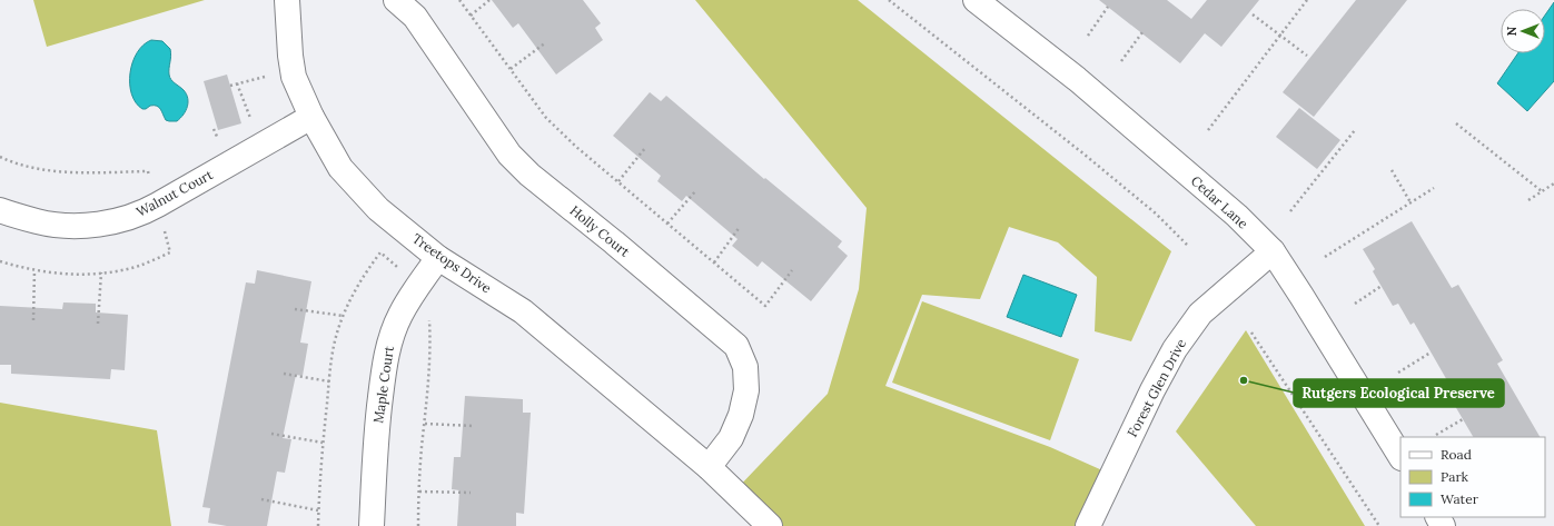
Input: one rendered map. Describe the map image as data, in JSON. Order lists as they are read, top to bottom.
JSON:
{
  "streets": {
    "street": [
      "Walnut Court",
      "Cedar Lane",
      "Holly Court",
      "Treetops Drive",
      "Maple Court",
      "Forest Glen Drive"
    ]
  },
  "crossings": [
    ["Walnut Court", "Treetops Drive"],
    ["Cedar Lane", "Forest Glen Drive"],
    ["Holly Court", "Treetops Drive"],
    ["Treetops Drive", "Maple Court"]
  ],
  "places": ["Rutgers Ecological Preserve"],
  "legend": ["Road", "Park", "Water"],
  "north": "left"
}
